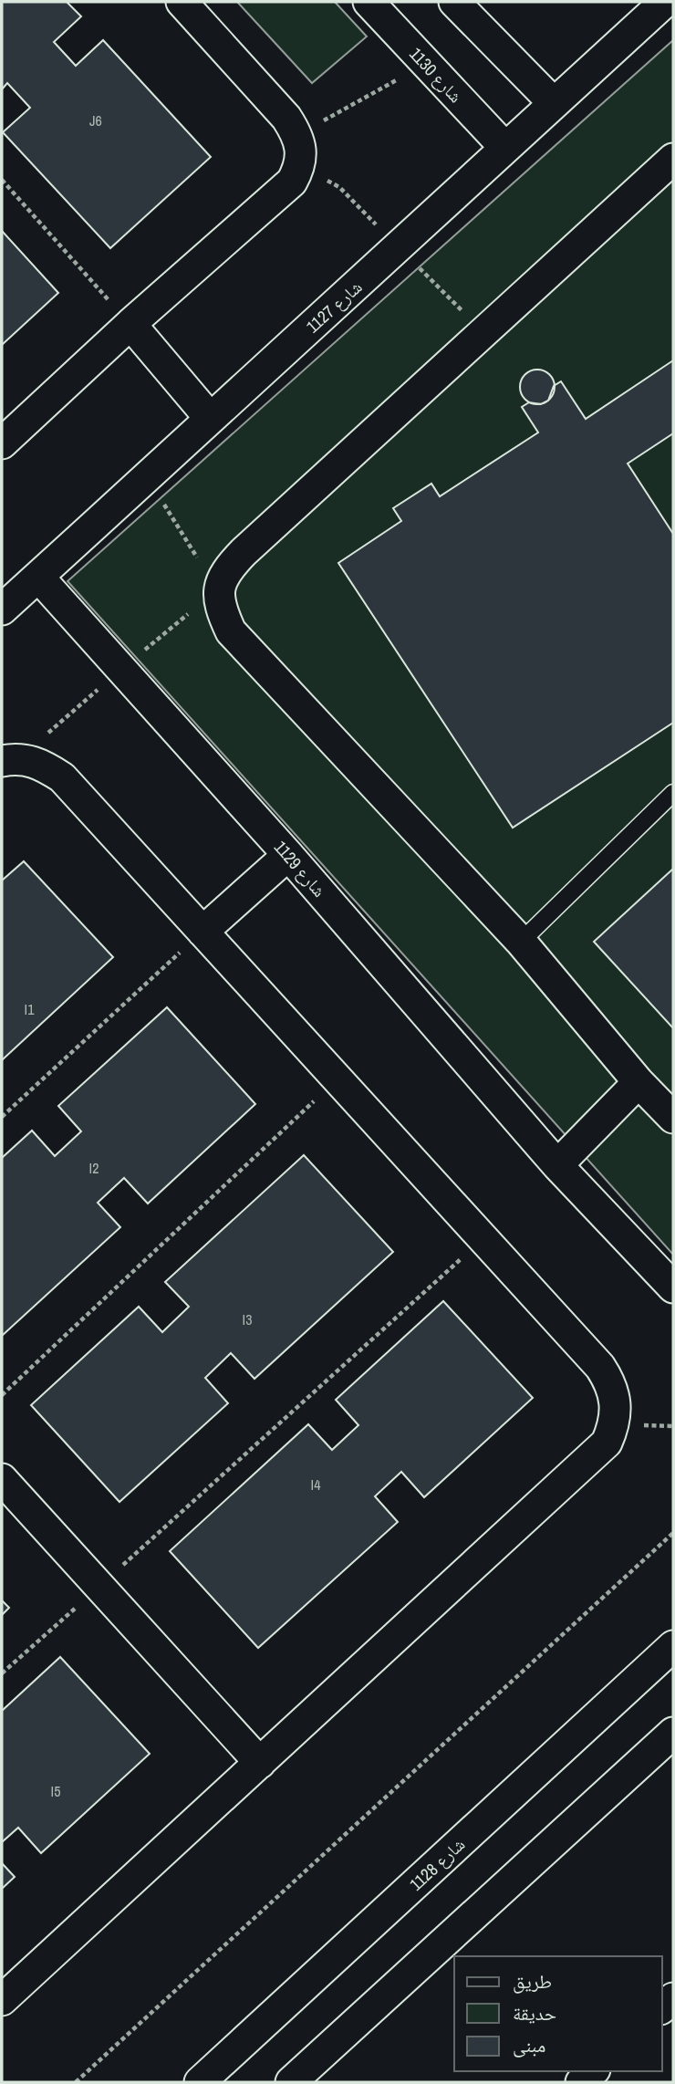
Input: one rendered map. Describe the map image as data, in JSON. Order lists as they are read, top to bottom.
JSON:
{
  "streets": {
    "street": [
      "شارع 1130",
      "شارع 1127",
      "شارع 1129",
      "شارع 1128"
    ]
  },
  "crossings": [
    ["شارع 1130", "شارع 1127"],
    ["شارع 1127", "شارع 1129"]
  ],
  "house_numbers": [
    "J6",
    "I1",
    "I2",
    "I3",
    "I4",
    "I5"
  ],
  "legend": ["طريق", "حديقة", "مبنى"]
}
